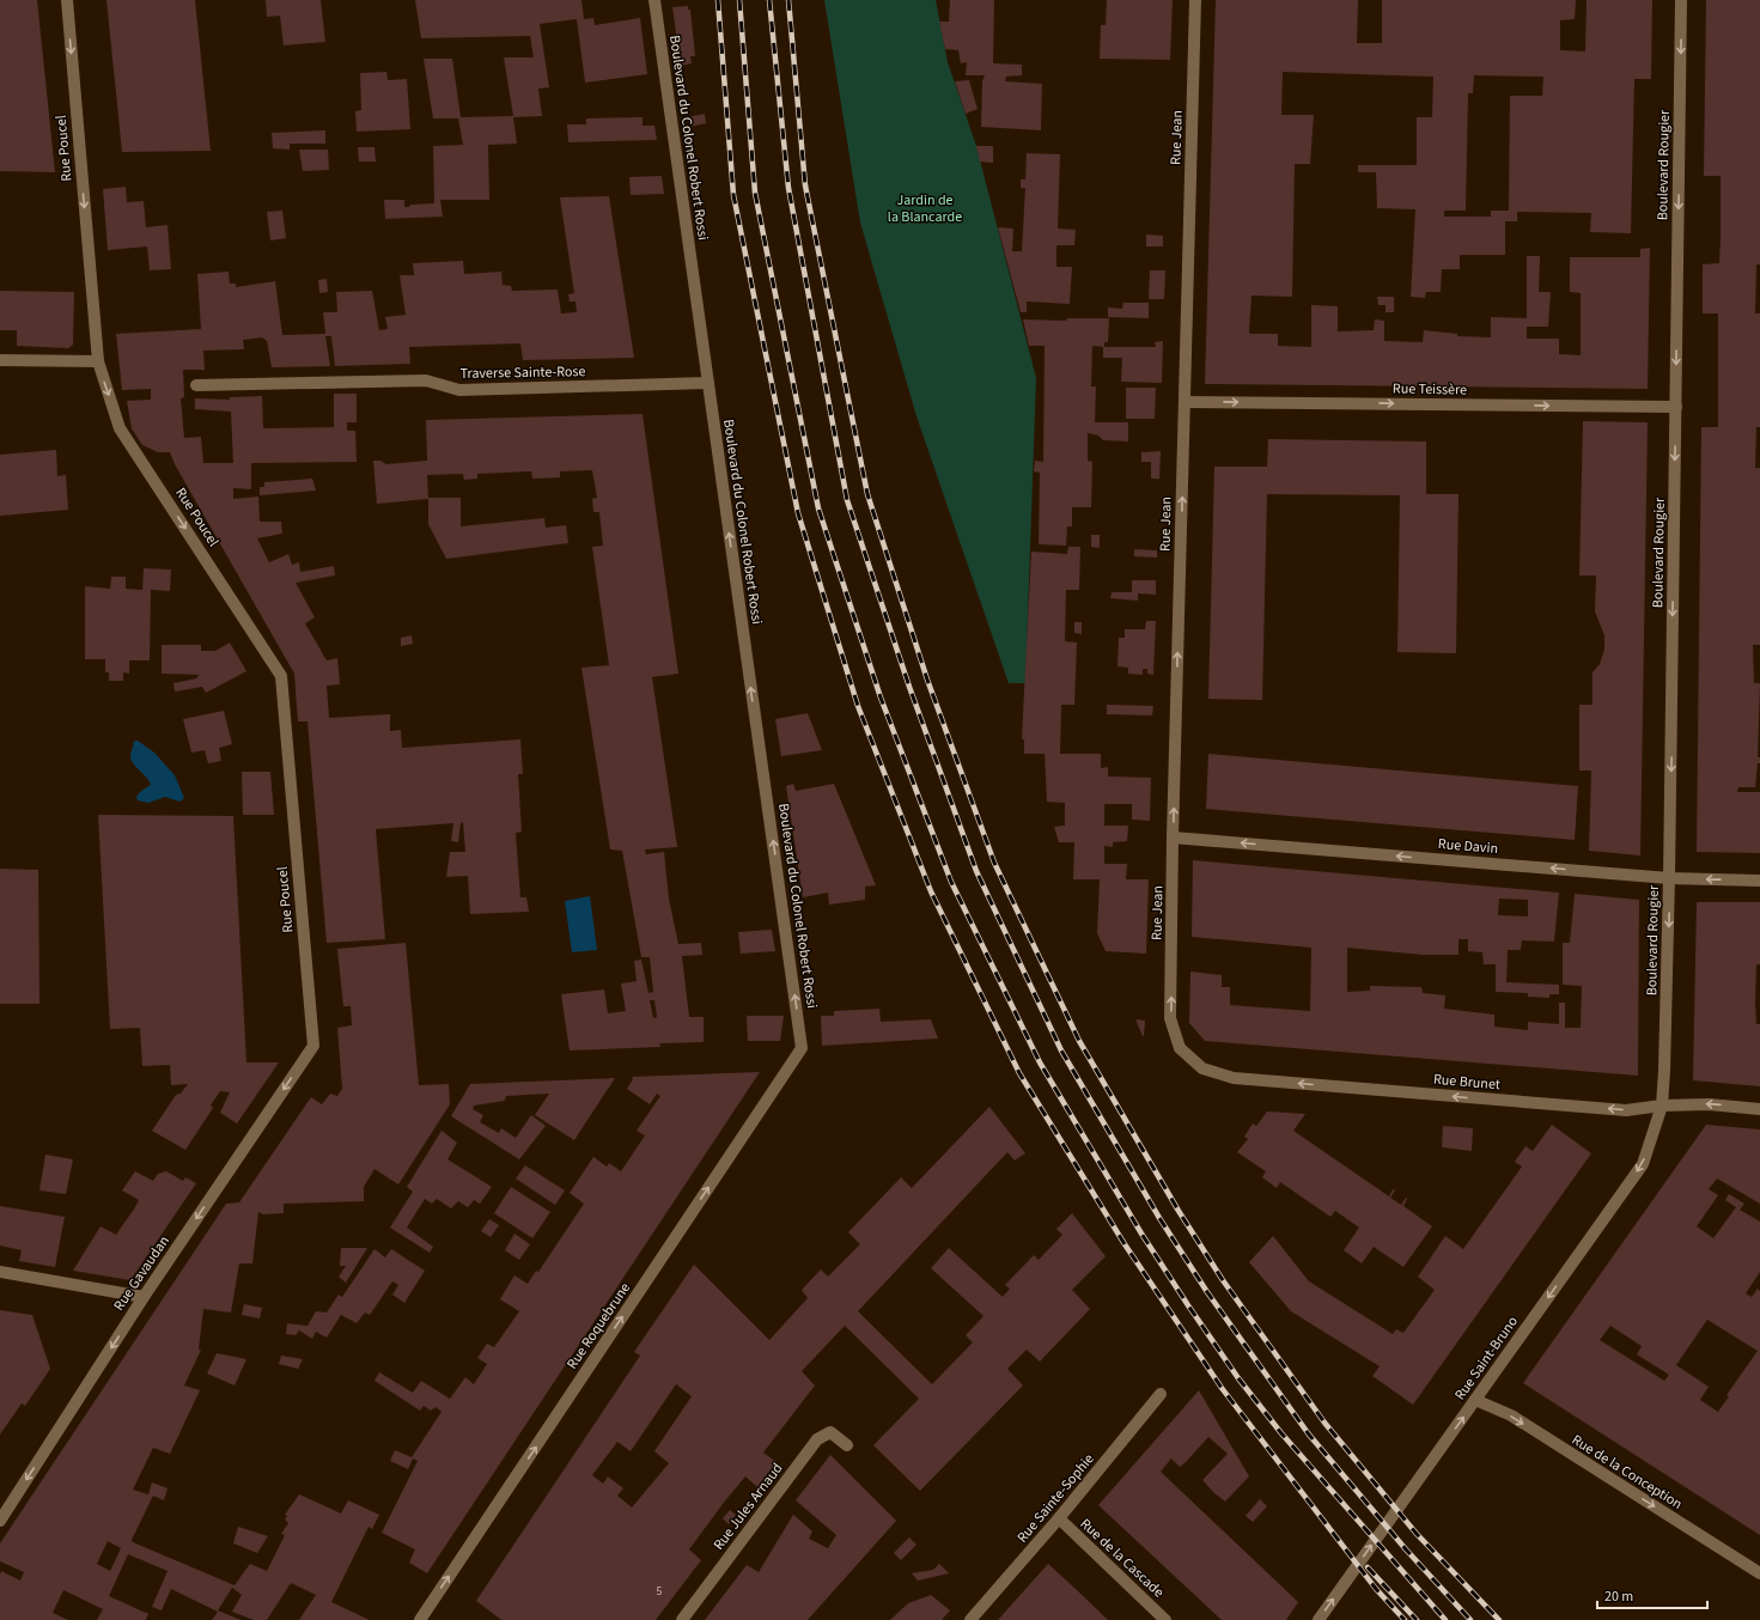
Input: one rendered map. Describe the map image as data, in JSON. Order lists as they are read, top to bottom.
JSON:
{
  "streets": {
    "street": [
      "Boulevard du Colonel Robert Rossi",
      "Rue Jean",
      "Rue Poucel",
      "Boulevard Rougier",
      "Traverse Sainte-Rose",
      "Rue Teissère",
      "Rue Davin",
      "Rue Brunet",
      "Rue Gavaudan",
      "Rue Roquebrune",
      "Rue Saint-Bruno",
      "Rue de la Conception",
      "Rue Sainte-Sophie",
      "Rue Jules Arnaud",
      "Rue de la Cascade"
    ]
  },
  "crossings": [
    ["Boulevard du Colonel Robert Rossi", "Traverse Sainte-Rose"],
    ["Boulevard du Colonel Robert Rossi", "Rue Roquebrune"],
    ["Rue Jean", "Rue Teissère"],
    ["Rue Jean", "Rue Davin"],
    ["Rue Jean", "Rue Brunet"],
    ["Rue Poucel", "Rue Gavaudan"],
    ["Boulevard Rougier", "Rue Teissère"],
    ["Boulevard Rougier", "Rue Davin"],
    ["Boulevard Rougier", "Rue Brunet"],
    ["Boulevard Rougier", "Rue Saint-Bruno"],
    ["Rue Brunet", "Rue Saint-Bruno"],
    ["Rue Saint-Bruno", "Rue de la Conception"],
    ["Rue Sainte-Sophie", "Rue de la Cascade"]
  ],
  "one_way": [
    "Boulevard du Colonel Robert Rossi",
    "Rue Jean",
    "Rue Poucel",
    "Boulevard Rougier",
    "Rue Teissère",
    "Rue Davin",
    "Rue Brunet",
    "Rue Gavaudan",
    "Rue Roquebrune",
    "Rue de la Conception"
  ],
  "parks": ["Jardin de la Blancarde"],
  "house_numbers": ["5"],
  "scale_bar": "20 m"
}
